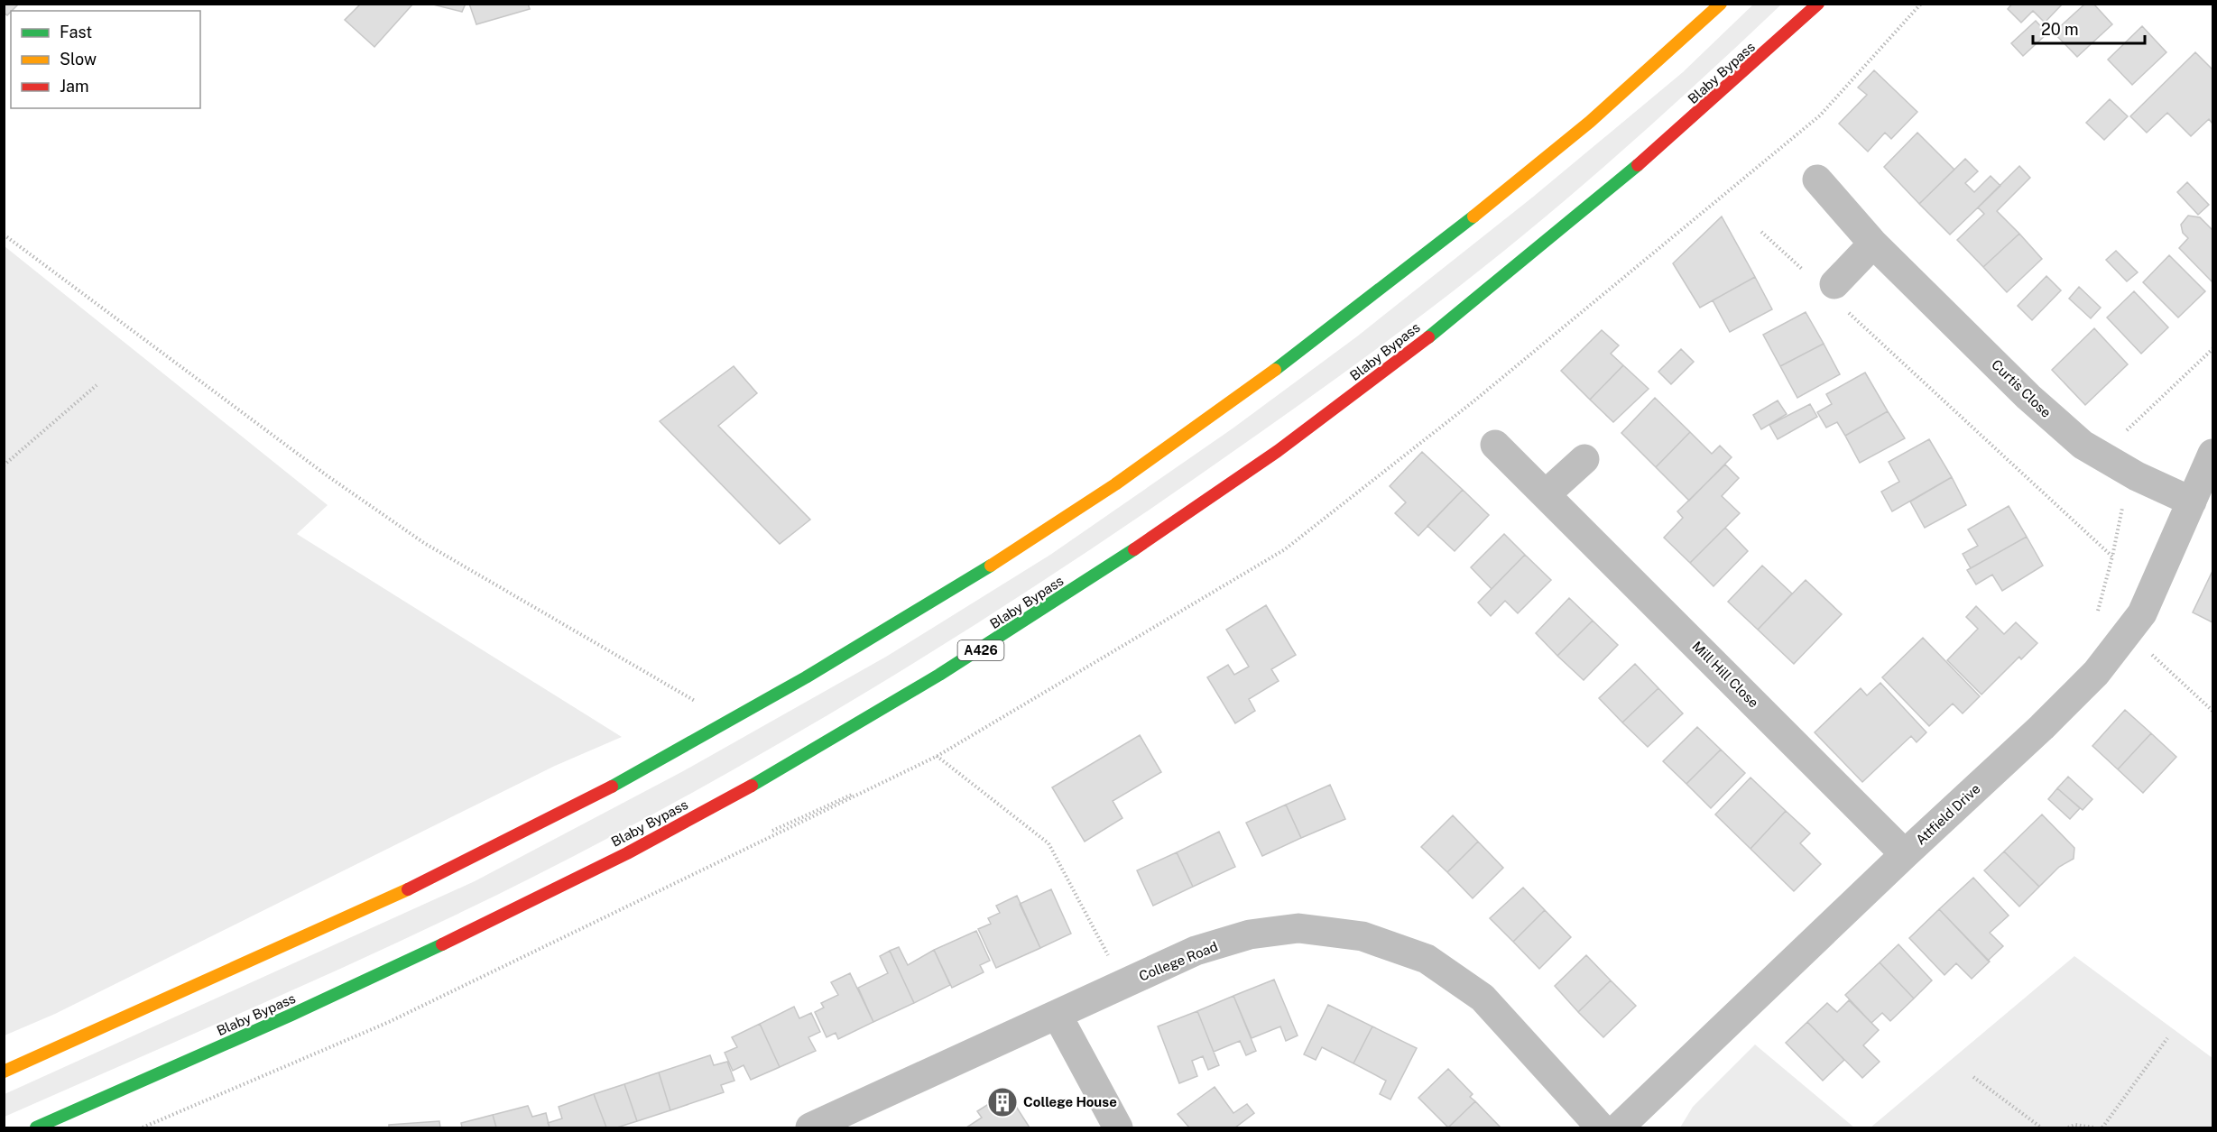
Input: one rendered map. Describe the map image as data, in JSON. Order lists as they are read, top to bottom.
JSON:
{
  "streets": {
    "main road": ["Blaby Bypass", "A426"],
    "street": [
      "Curtis Close",
      "Mill Hill Close",
      "Attfield Drive",
      "College Road"
    ]
  },
  "crossings": [
    ["Curtis Close", "Attfield Drive"],
    ["Mill Hill Close", "Attfield Drive"]
  ],
  "places": {
    "building": ["College House"]
  },
  "legend": ["Fast", "Slow", "Jam"],
  "scale_bar": "20 m"
}
